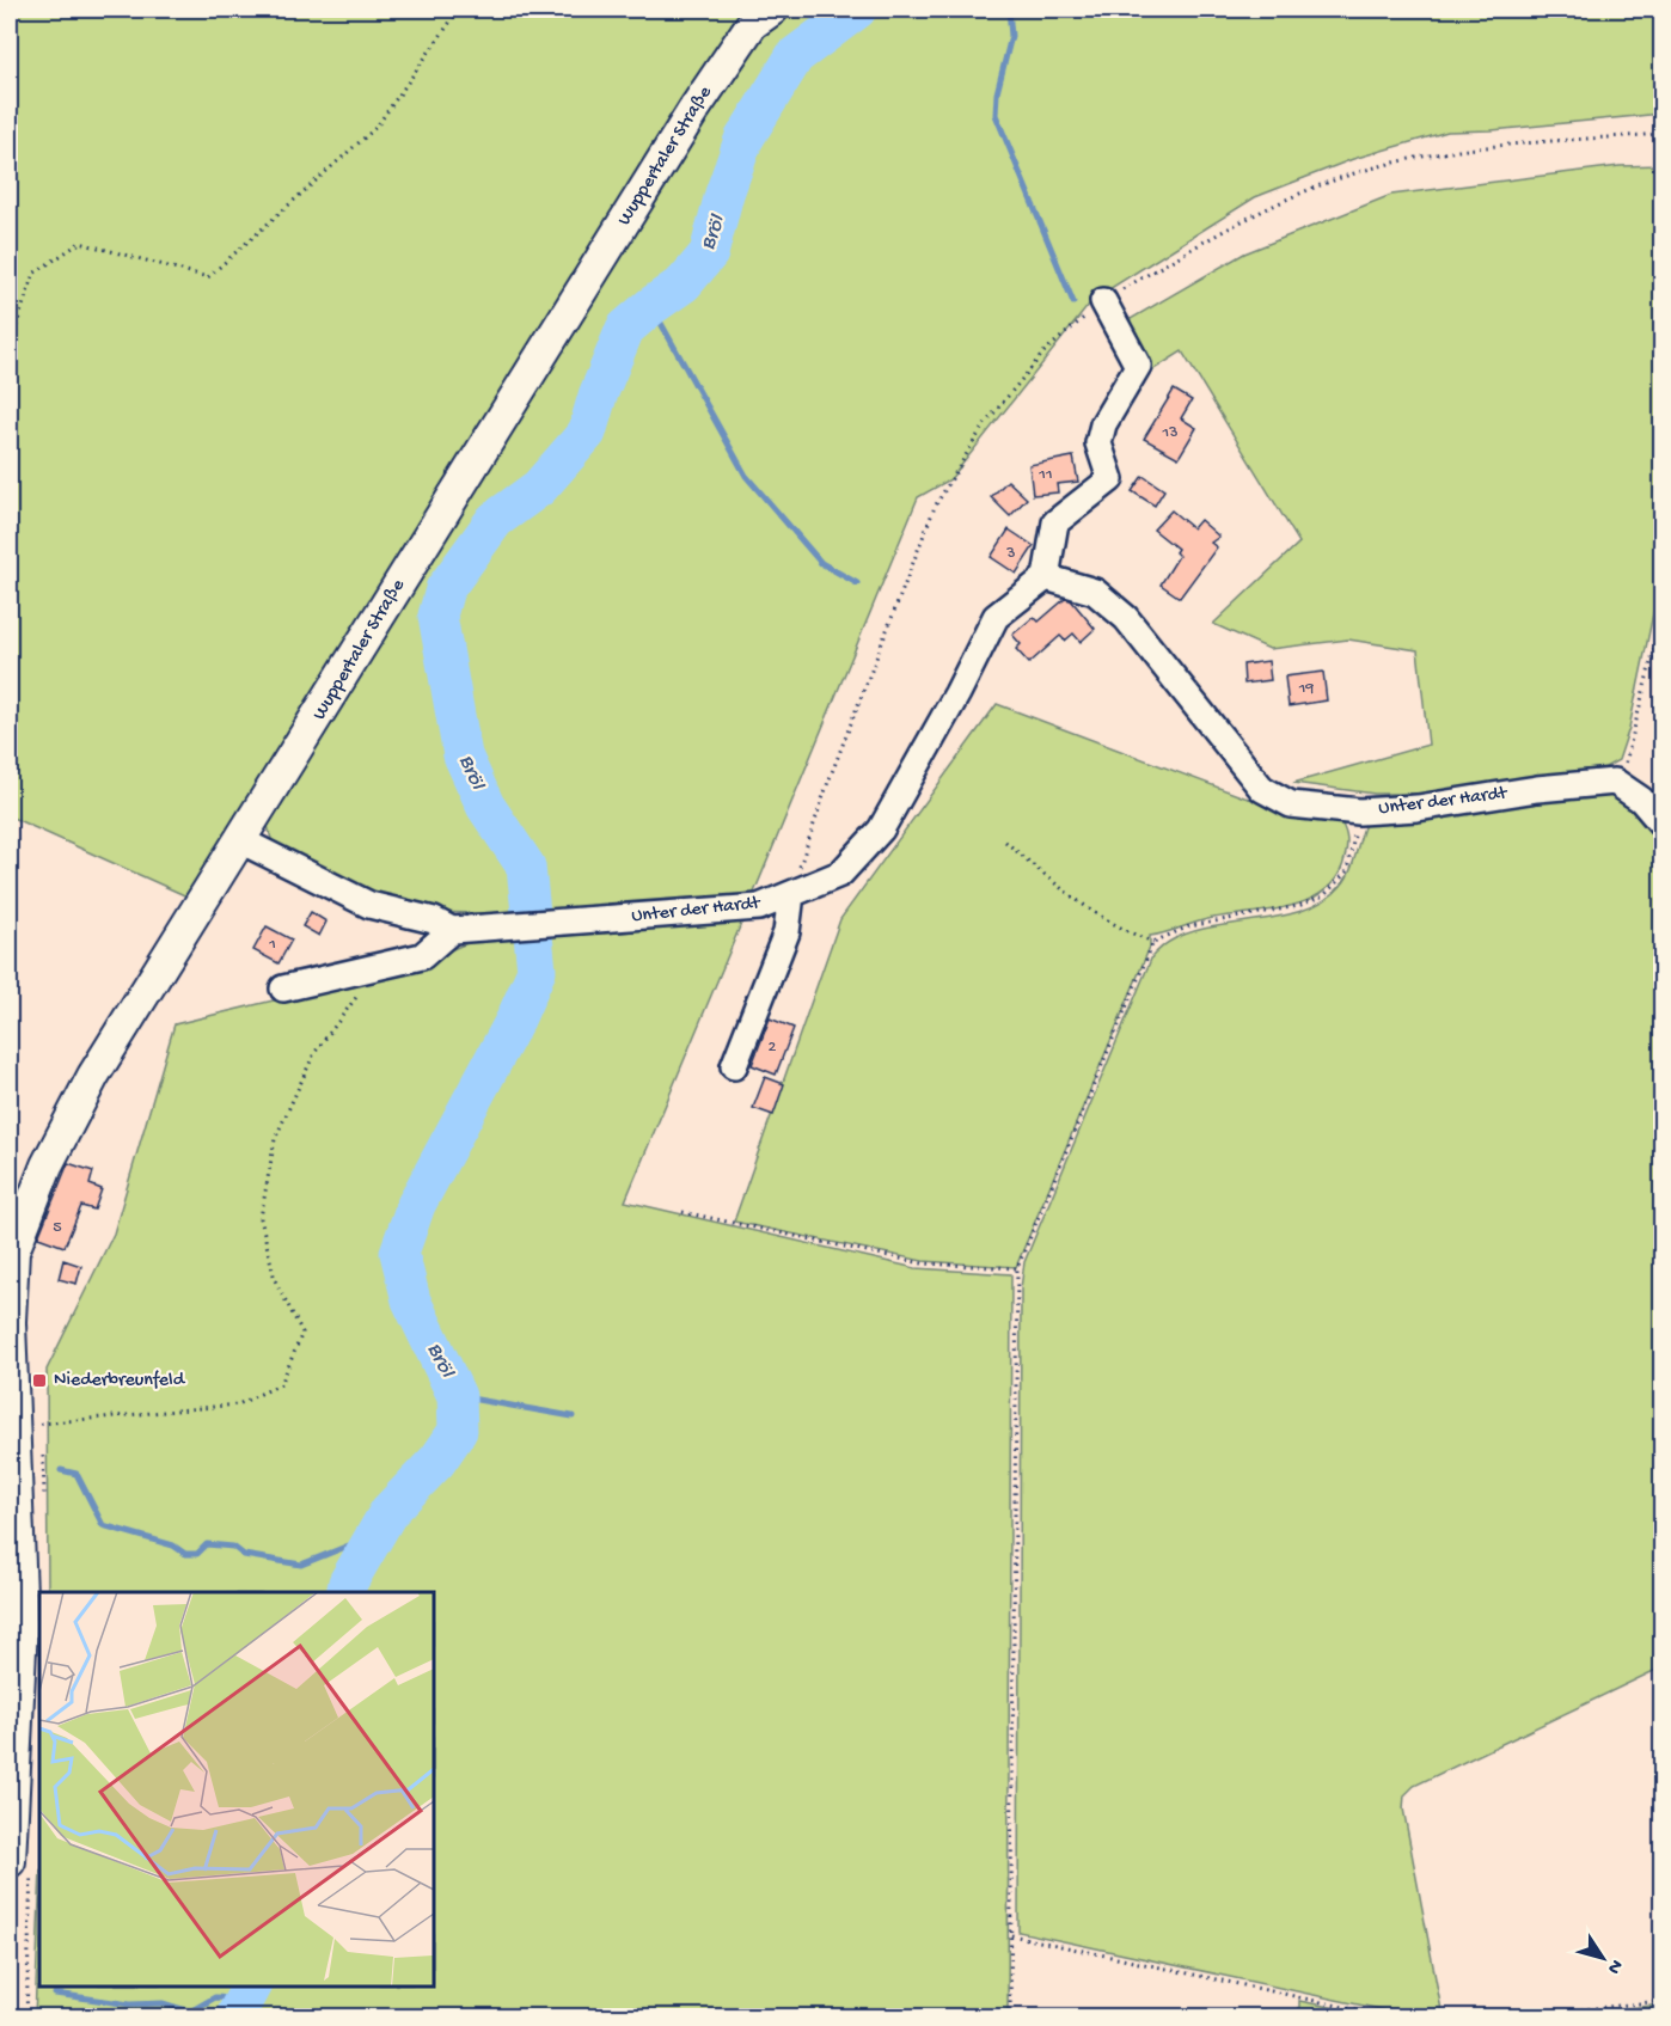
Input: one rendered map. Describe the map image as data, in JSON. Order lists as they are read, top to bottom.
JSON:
{
  "streets": {
    "main road": ["Wuppertaler Straße"],
    "street": ["Unter der Hardt"]
  },
  "crossings": [
    ["Wuppertaler Straße", "Unter der Hardt"]
  ],
  "water": ["Bröl"],
  "places": {
    "transit": ["Niederbreunfeld"]
  },
  "house_numbers": [
    "13",
    "11",
    "3",
    "19",
    "1",
    "2",
    "5"
  ],
  "north": "bottom right"
}
